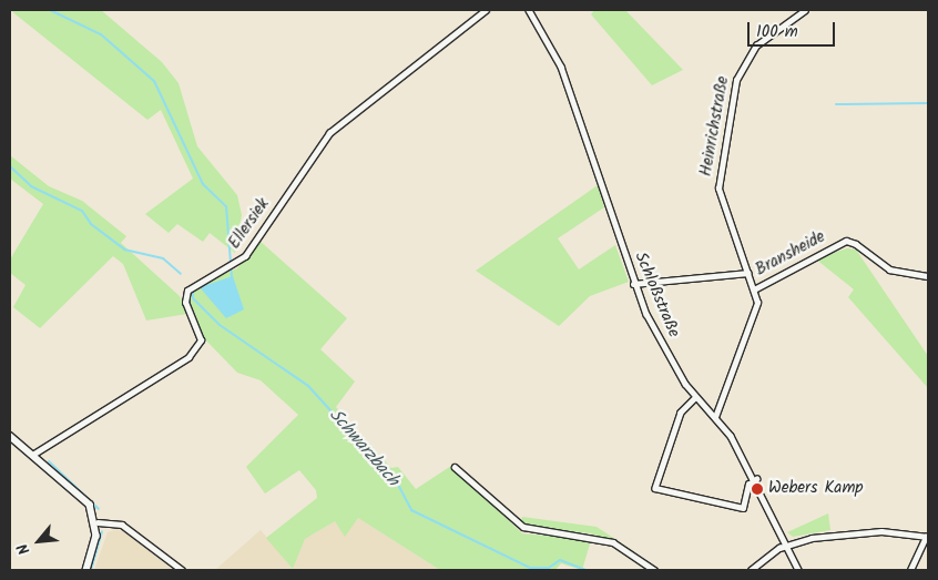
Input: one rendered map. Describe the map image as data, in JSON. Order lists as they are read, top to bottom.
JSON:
{
  "streets": {
    "street": [
      "Heinrichstraße",
      "Ellersiek",
      "Bransheide",
      "Schloßstraße"
    ]
  },
  "crossings": [
    ["Heinrichstraße", "Bransheide"],
    ["Heinrichstraße", "Schloßstraße"]
  ],
  "water": ["Schwarzbach"],
  "places": ["Webers Kamp"],
  "scale_bar": "100 m",
  "north": "bottom left"
}
